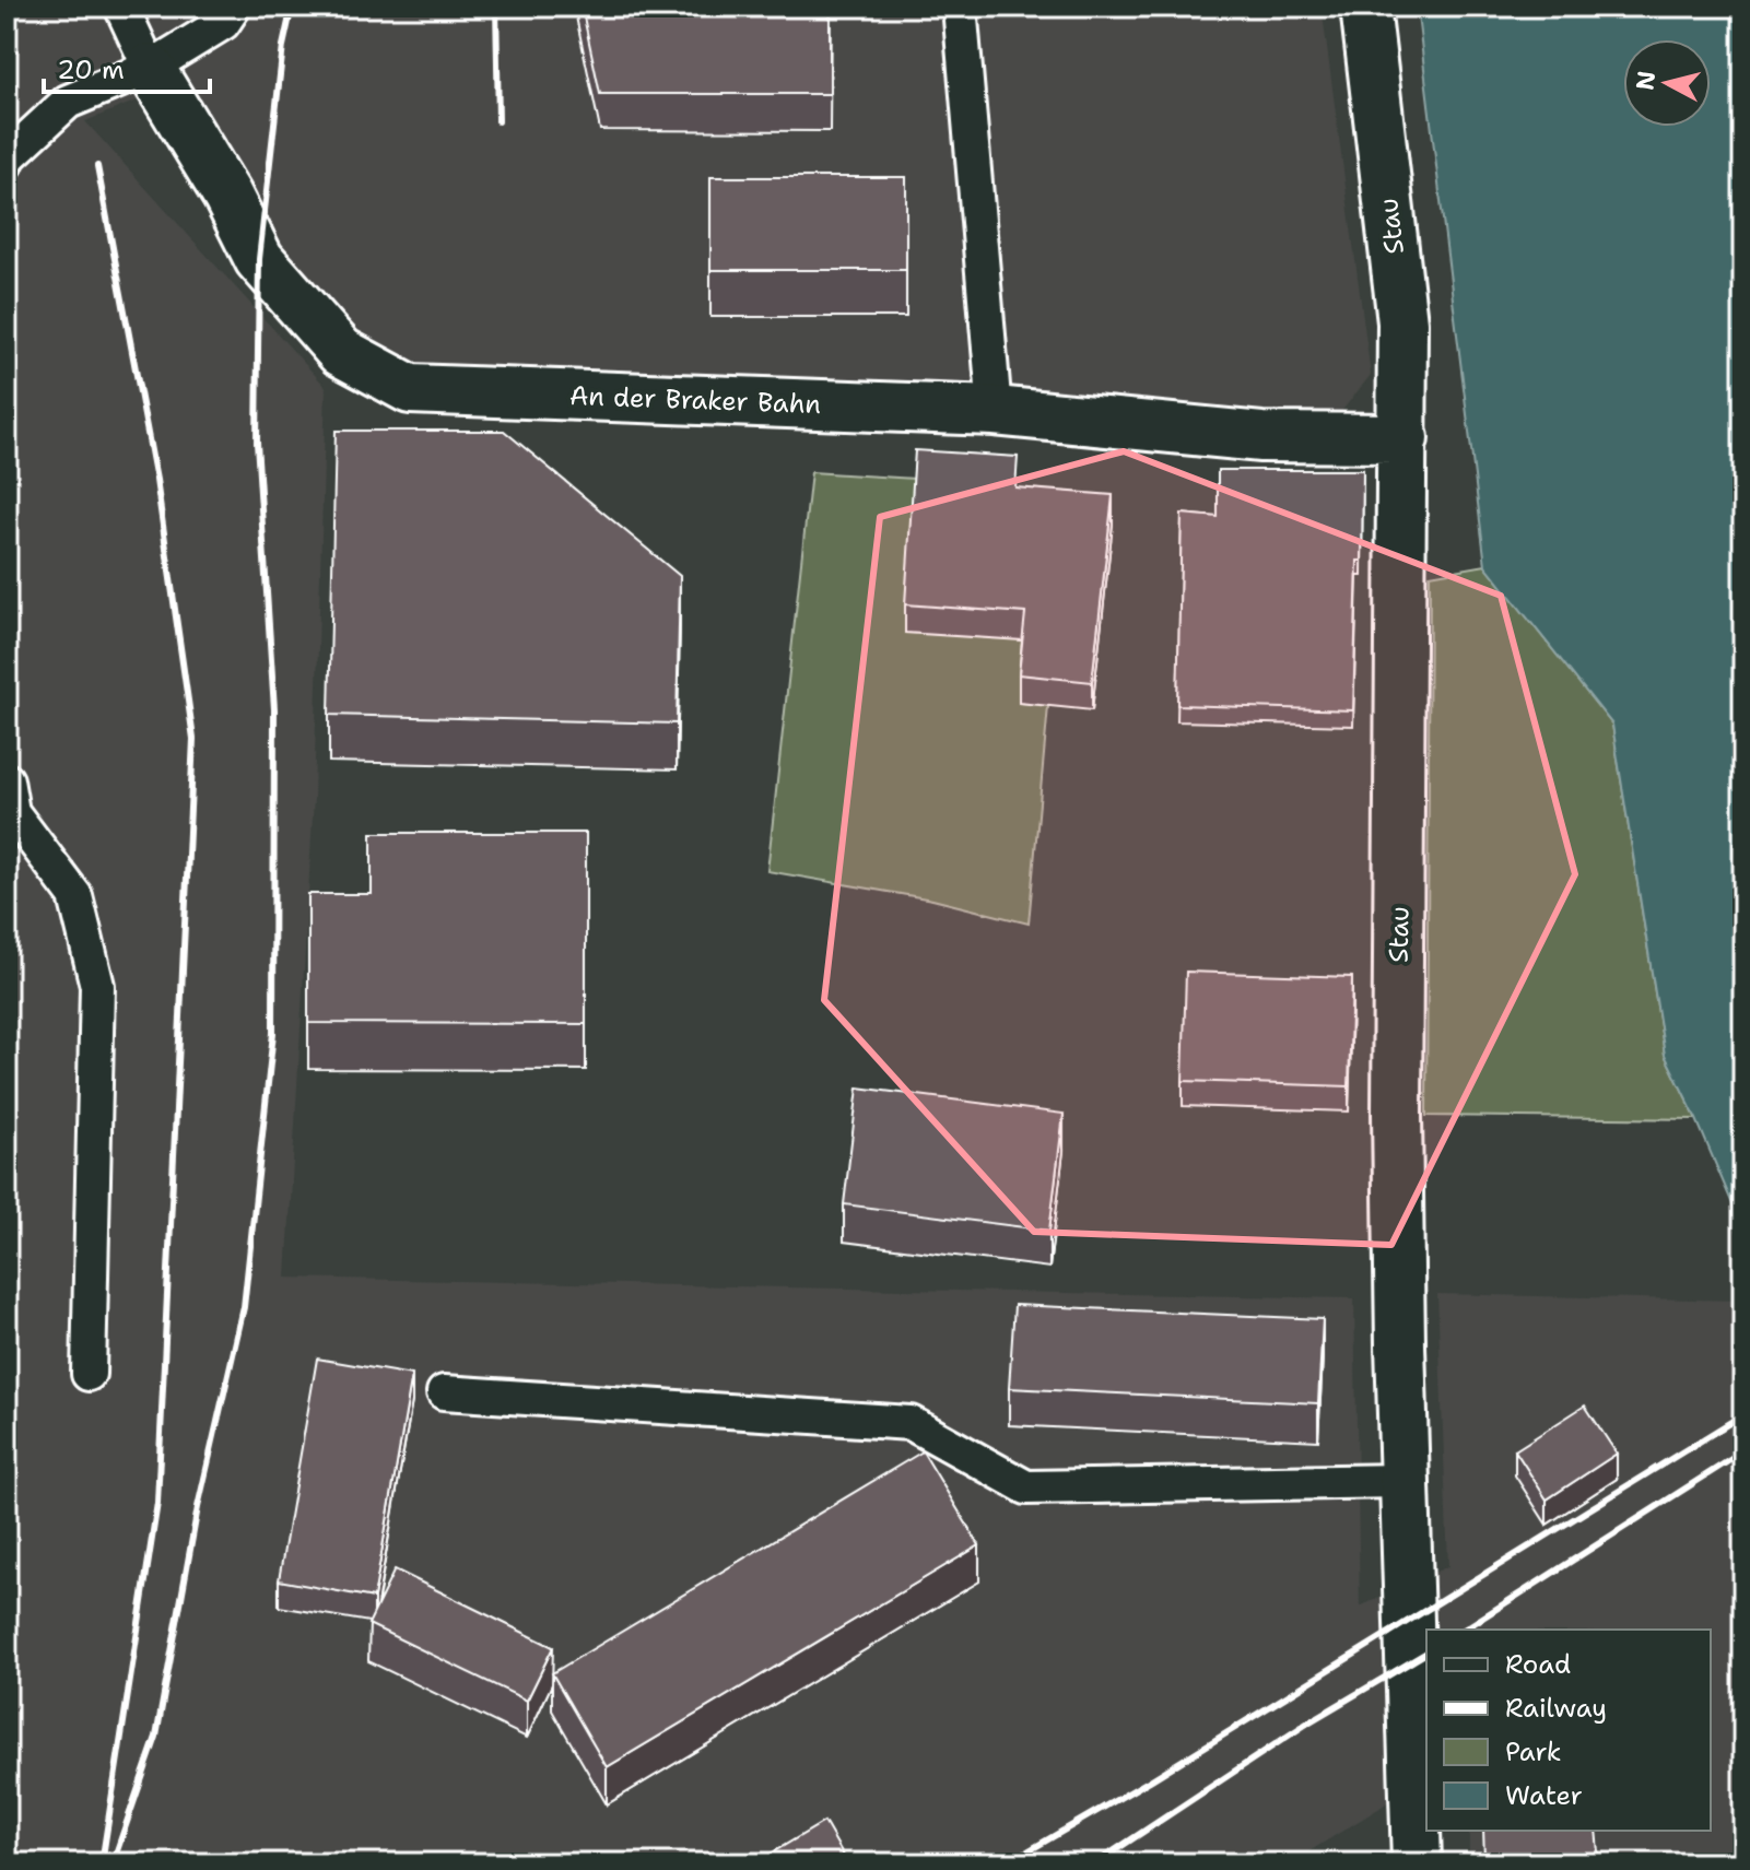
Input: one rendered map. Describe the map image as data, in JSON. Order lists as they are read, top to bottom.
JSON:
{
  "streets": {
    "street": ["Stau", "An der Braker Bahn"]
  },
  "crossings": [
    ["Stau", "An der Braker Bahn"]
  ],
  "legend": [
    "Road",
    "Railway",
    "Park",
    "Water"
  ],
  "scale_bar": "20 m",
  "north": "left"
}
